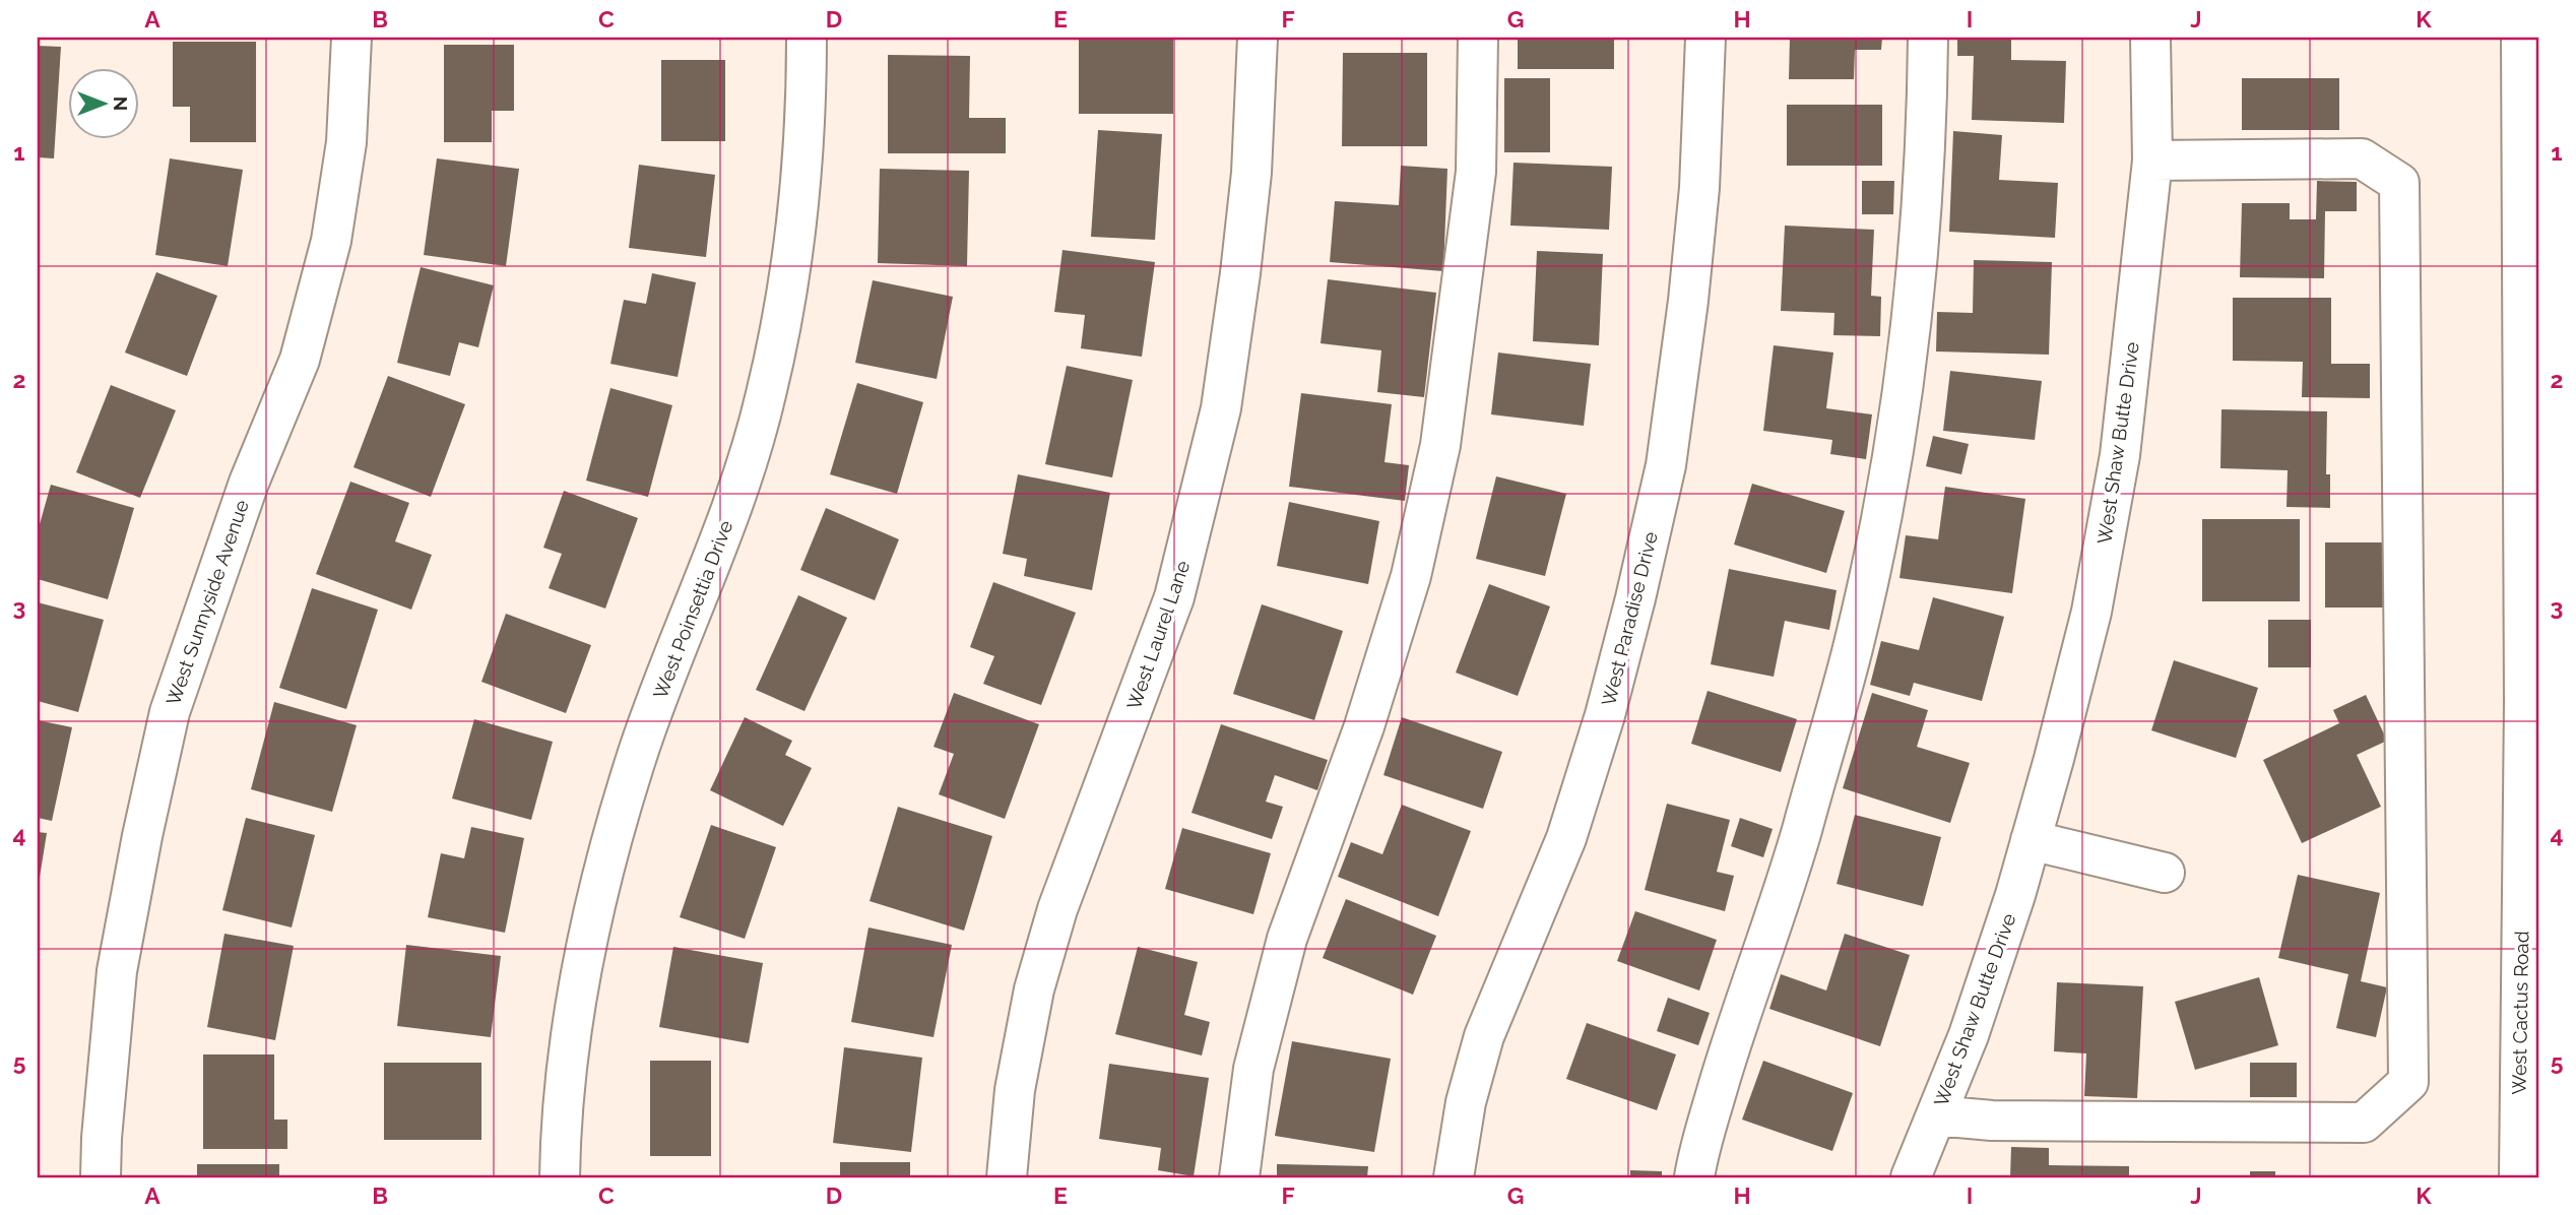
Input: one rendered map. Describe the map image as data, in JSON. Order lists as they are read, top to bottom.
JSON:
{
  "streets": {
    "street": [
      "West Shaw Butte Drive",
      "West Sunnyside Avenue",
      "West Poinsettia Drive",
      "West Paradise Drive",
      "West Laurel Lane",
      "West Cactus Road"
    ]
  },
  "north": "right",
  "grid": {
    "columns": [
      "A",
      "B",
      "C",
      "D",
      "E",
      "F",
      "G",
      "H",
      "I",
      "J",
      "K"
    ],
    "rows": [
      "1",
      "2",
      "3",
      "4",
      "5"
    ]
  }
}
